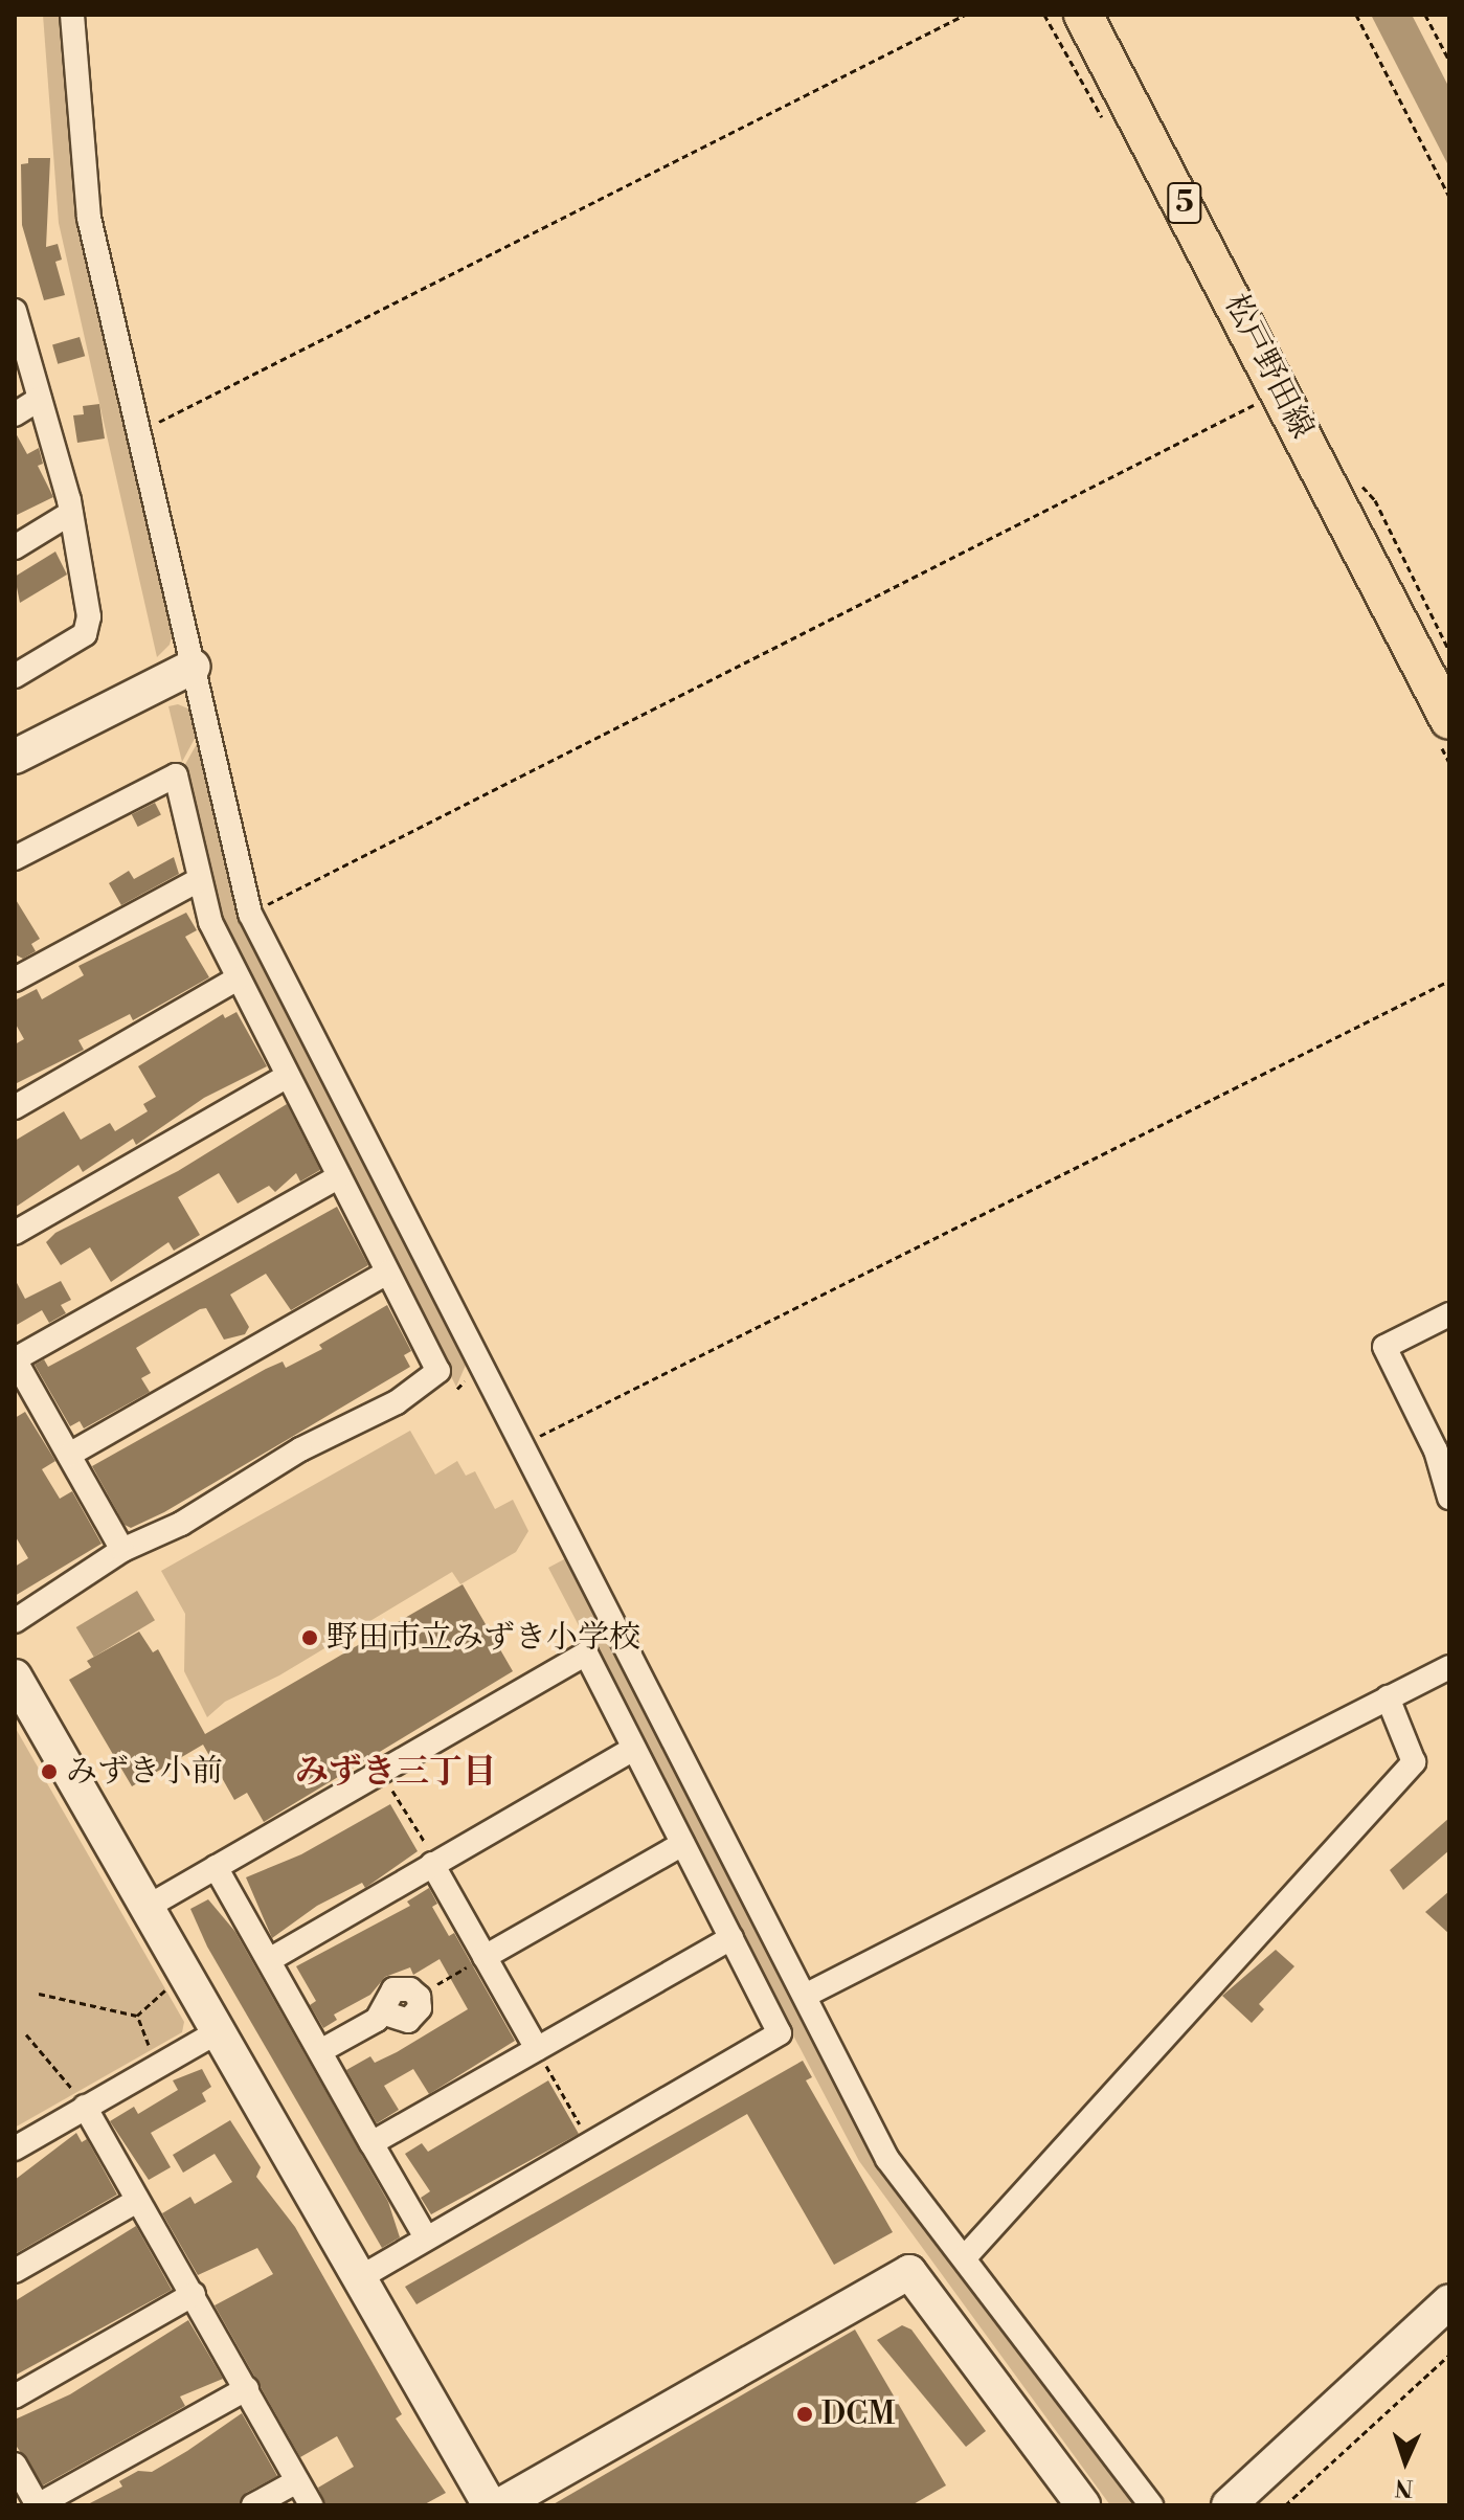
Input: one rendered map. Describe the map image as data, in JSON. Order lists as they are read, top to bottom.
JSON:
{
  "streets": {
    "main road": ["5", "松戸野田線"]
  },
  "districts": ["みずき三丁目"],
  "places": ["野田市立みずき小学校", "みずき小前", "DCM"],
  "north": "bottom"
}
